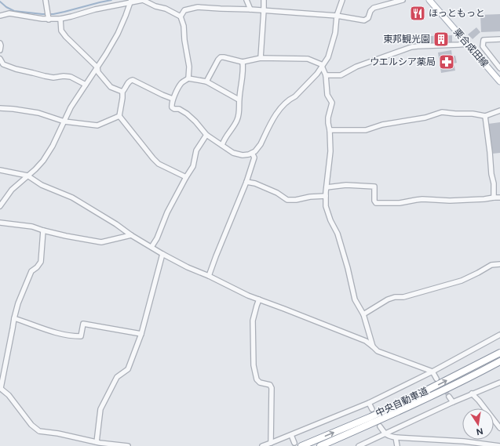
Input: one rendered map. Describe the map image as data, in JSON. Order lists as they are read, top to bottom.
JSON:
{
  "streets": {
    "highway": ["中央自動車道"],
    "main road": ["栗合成田線"]
  },
  "places": {
    "restaurant": ["ほっともっと"],
    "building": ["東邦観光園"],
    "pharmacy": ["ウエルシア薬局"]
  },
  "north": "bottom"
}
